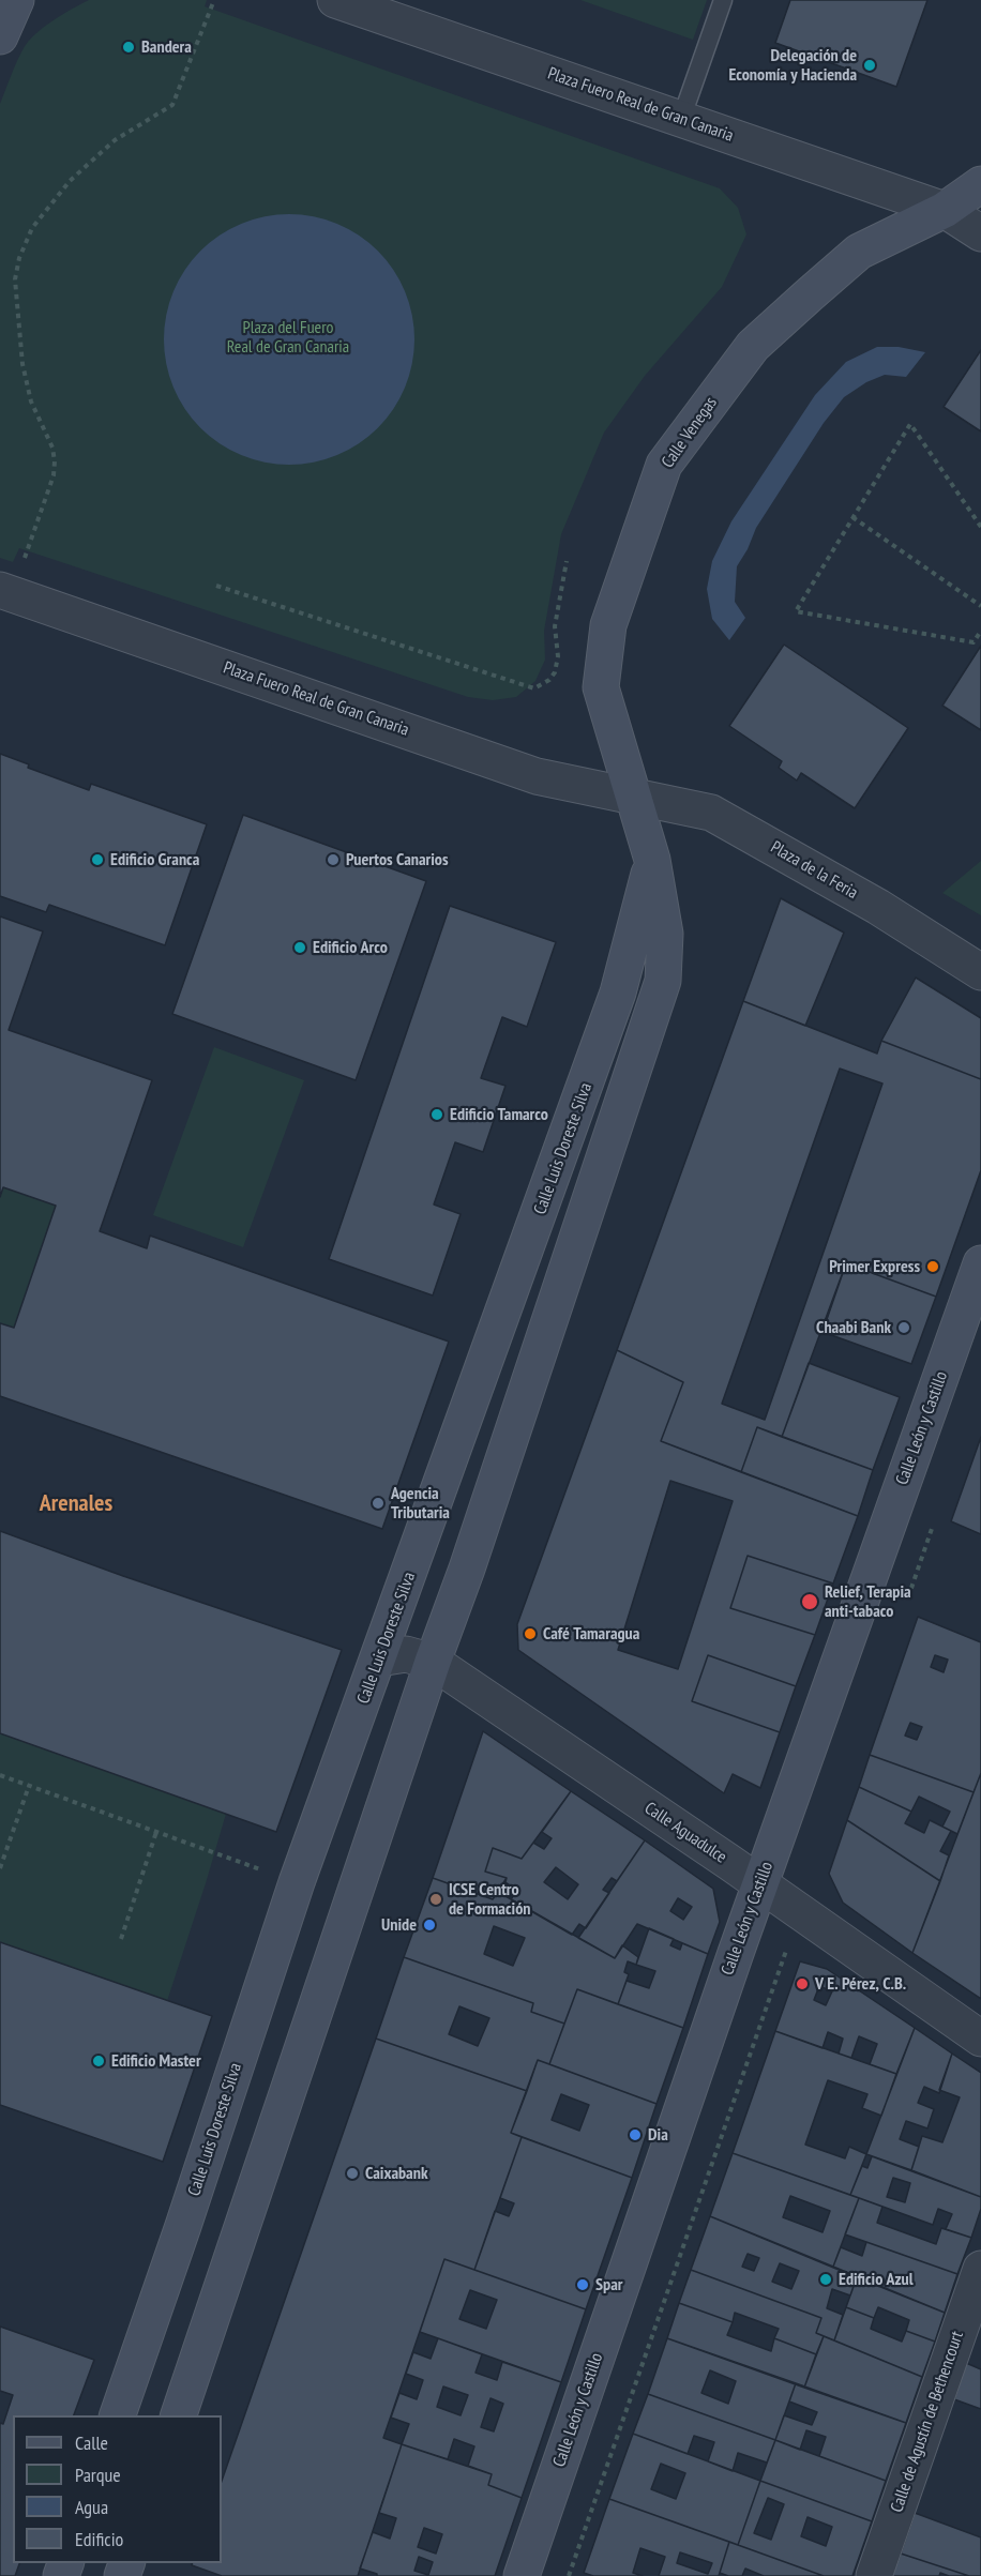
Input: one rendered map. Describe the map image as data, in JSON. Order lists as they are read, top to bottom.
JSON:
{
  "streets": {
    "street": [
      "Plaza Fuero Real de Gran Canaria",
      "Calle Venegas",
      "Plaza de la Feria",
      "Calle Luis Doreste Silva",
      "Calle León y Castillo",
      "Calle Aguadulce",
      "Calle de Agustín de Bethencourt"
    ]
  },
  "crossings": [
    ["Plaza Fuero Real de Gran Canaria", "Calle Venegas"],
    ["Plaza Fuero Real de Gran Canaria", "Plaza de la Feria"],
    ["Plaza Fuero Real de Gran Canaria", "Calle Luis Doreste Silva"],
    ["Calle Venegas", "Plaza de la Feria"],
    ["Calle Venegas", "Calle Luis Doreste Silva"],
    ["Plaza de la Feria", "Calle Luis Doreste Silva"],
    ["Calle Luis Doreste Silva", "Calle Aguadulce"],
    ["Calle León y Castillo", "Calle Aguadulce"]
  ],
  "districts": ["Arenales"],
  "parks": ["Plaza del Fuero Real de Gran Canaria"],
  "places": [
    "Bandera",
    "Delegación de Economía y Hacienda",
    "Edificio Granca",
    "Puertos Canarios",
    "Edificio Arco",
    "Edificio Tamarco",
    "Primer Express",
    "Chaabi Bank",
    "Agencia Tributaria",
    "Relief, Terapia anti-tabaco",
    "Café Tamaragua",
    "ICSE Centro de Formación",
    "Unide",
    "V E. Pérez, C.B.",
    "Edificio Master",
    "Dia",
    "Caixabank",
    "Edificio Azul",
    "Spar"
  ],
  "legend": [
    "Calle",
    "Parque",
    "Agua",
    "Edificio"
  ]
}
